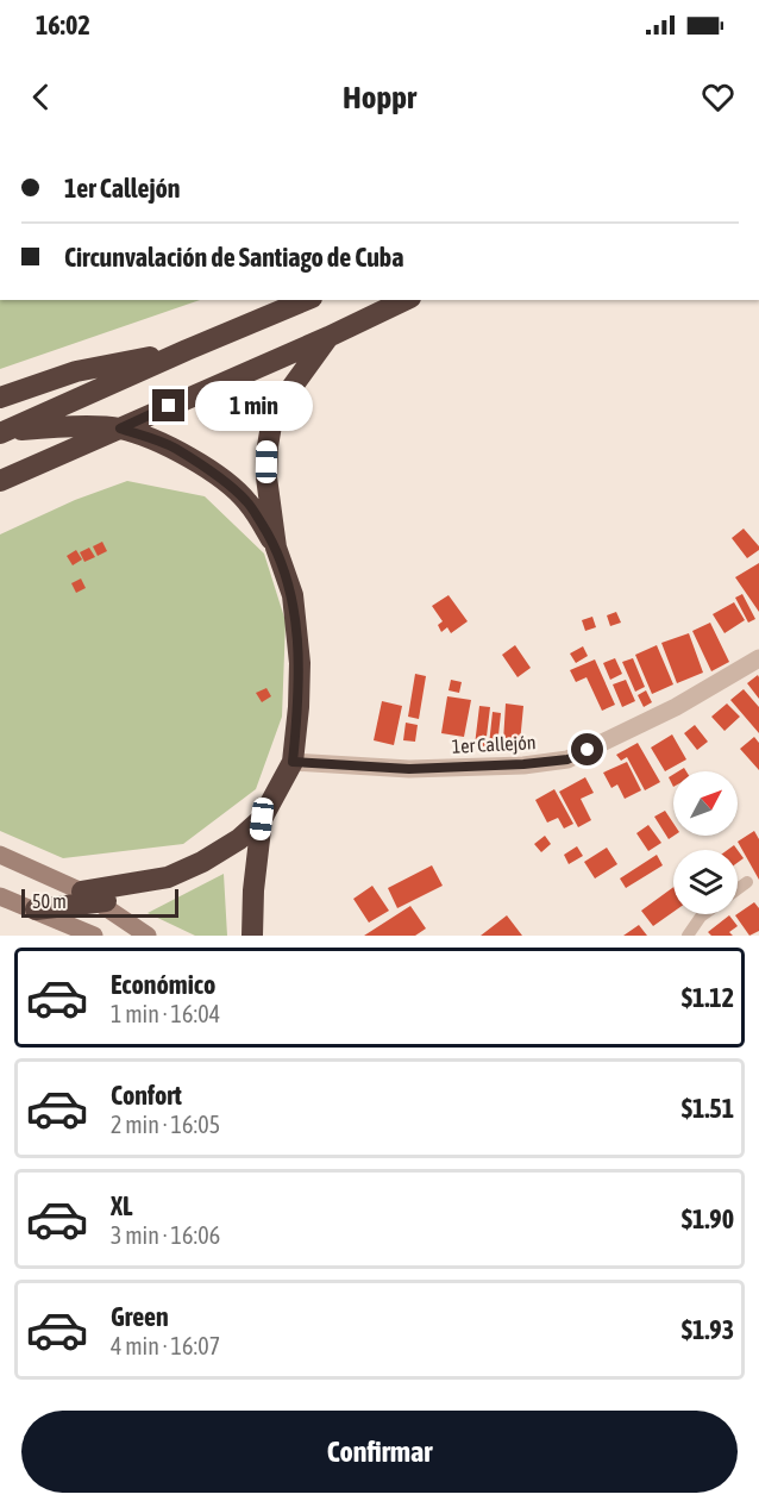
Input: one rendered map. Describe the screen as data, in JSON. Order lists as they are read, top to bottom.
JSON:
{
  "streets": {
    "street": ["1er Callejón"]
  },
  "scale_bar": "50 m",
  "north": "top right",
  "page": {
    "status": "16:02",
    "header": "Hoppr",
    "banner": ["1er Callejón", "Circunvalación de Santiago de Cuba"],
    "bubble": "1 min",
    "scale": "50 m",
    "list": [
      {
        "name": "Económico",
        "note": "1 min · 16:04",
        "value": "$1.12"
      },
      {
        "name": "Confort",
        "note": "2 min · 16:05",
        "value": "$1.51"
      },
      {
        "name": "XL",
        "note": "3 min · 16:06",
        "value": "$1.90"
      },
      {
        "name": "Green",
        "note": "4 min · 16:07",
        "value": "$1.93"
      }
    ],
    "buttons": "Confirmar"
  }
}
